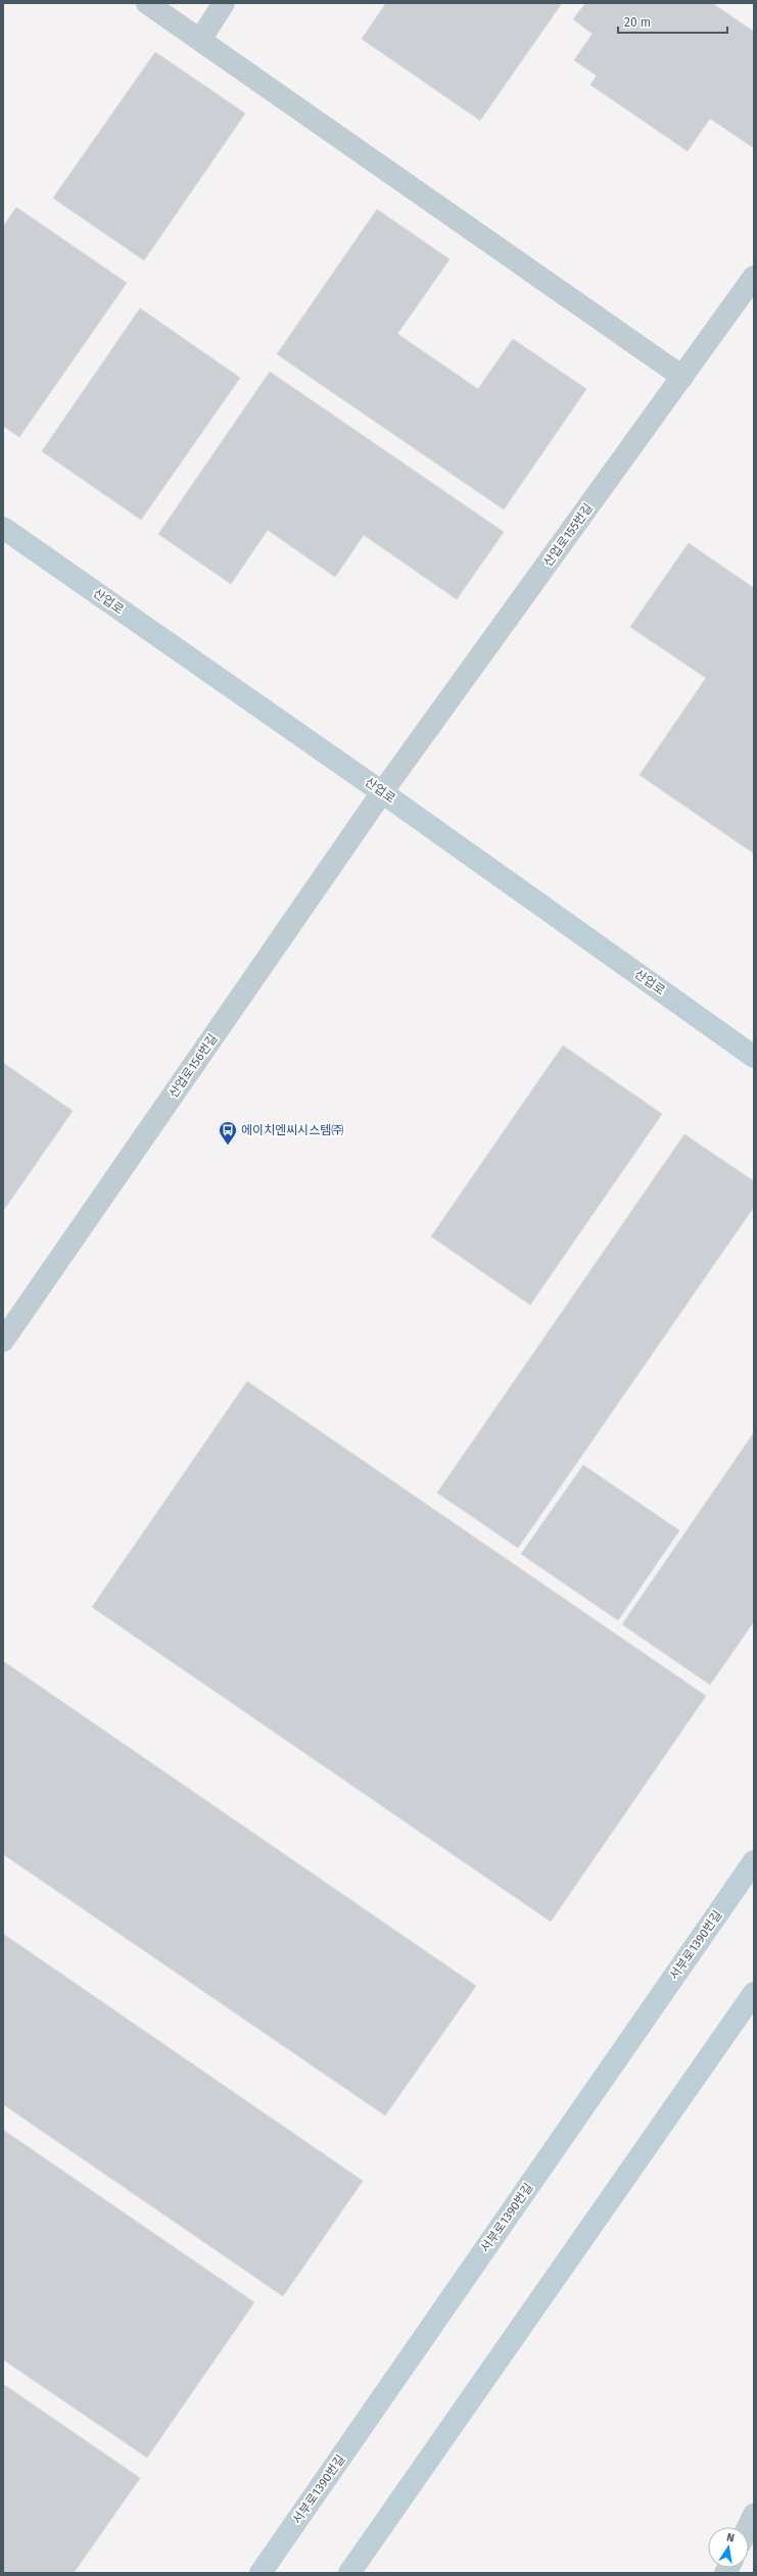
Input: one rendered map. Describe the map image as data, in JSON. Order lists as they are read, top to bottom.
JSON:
{
  "streets": {
    "street": [
      "산업로155번길",
      "산업로",
      "산업로156번길",
      "서부로1390번길"
    ]
  },
  "crossings": [
    ["산업로155번길", "산업로"],
    ["산업로155번길", "산업로156번길"],
    ["산업로", "산업로156번길"]
  ],
  "places": {
    "bus stop": ["에이치엔씨시스템㈜"]
  },
  "scale_bar": "20 m",
  "north": "top"
}
